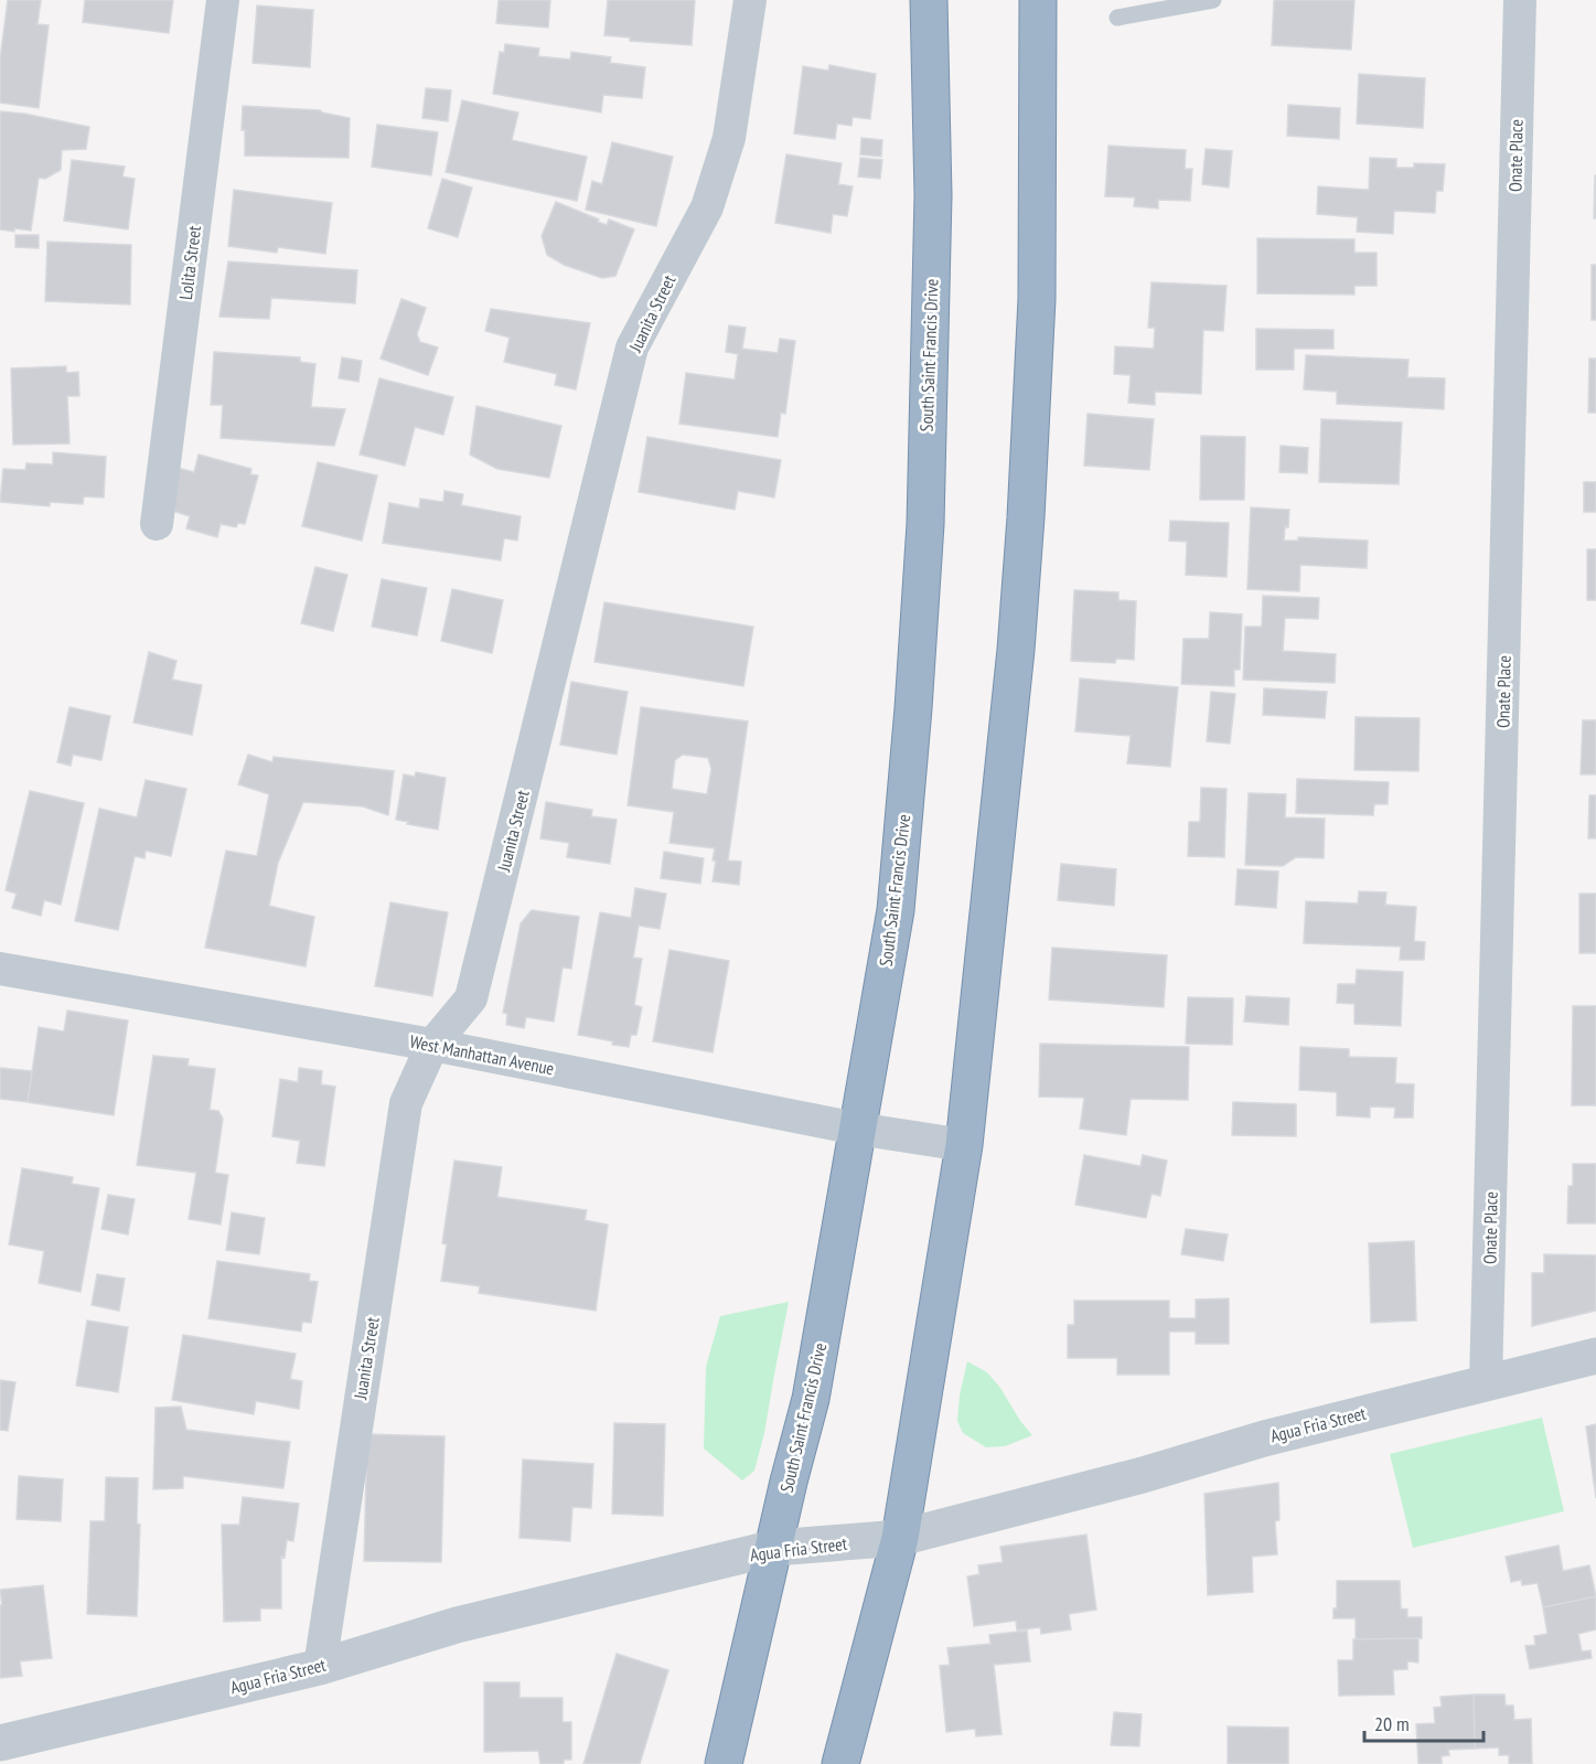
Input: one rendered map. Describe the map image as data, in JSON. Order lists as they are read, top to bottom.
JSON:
{
  "streets": {
    "highway": ["South Saint Francis Drive"],
    "street": [
      "Onate Place",
      "Lolita Street",
      "Juanita Street",
      "West Manhattan Avenue",
      "Agua Fria Street"
    ]
  },
  "crossings": [
    ["Onate Place", "Agua Fria Street"],
    ["Juanita Street", "West Manhattan Avenue"],
    ["Juanita Street", "Agua Fria Street"],
    ["South Saint Francis Drive", "West Manhattan Avenue"],
    ["South Saint Francis Drive", "Agua Fria Street"]
  ],
  "scale_bar": "20 m"
}
